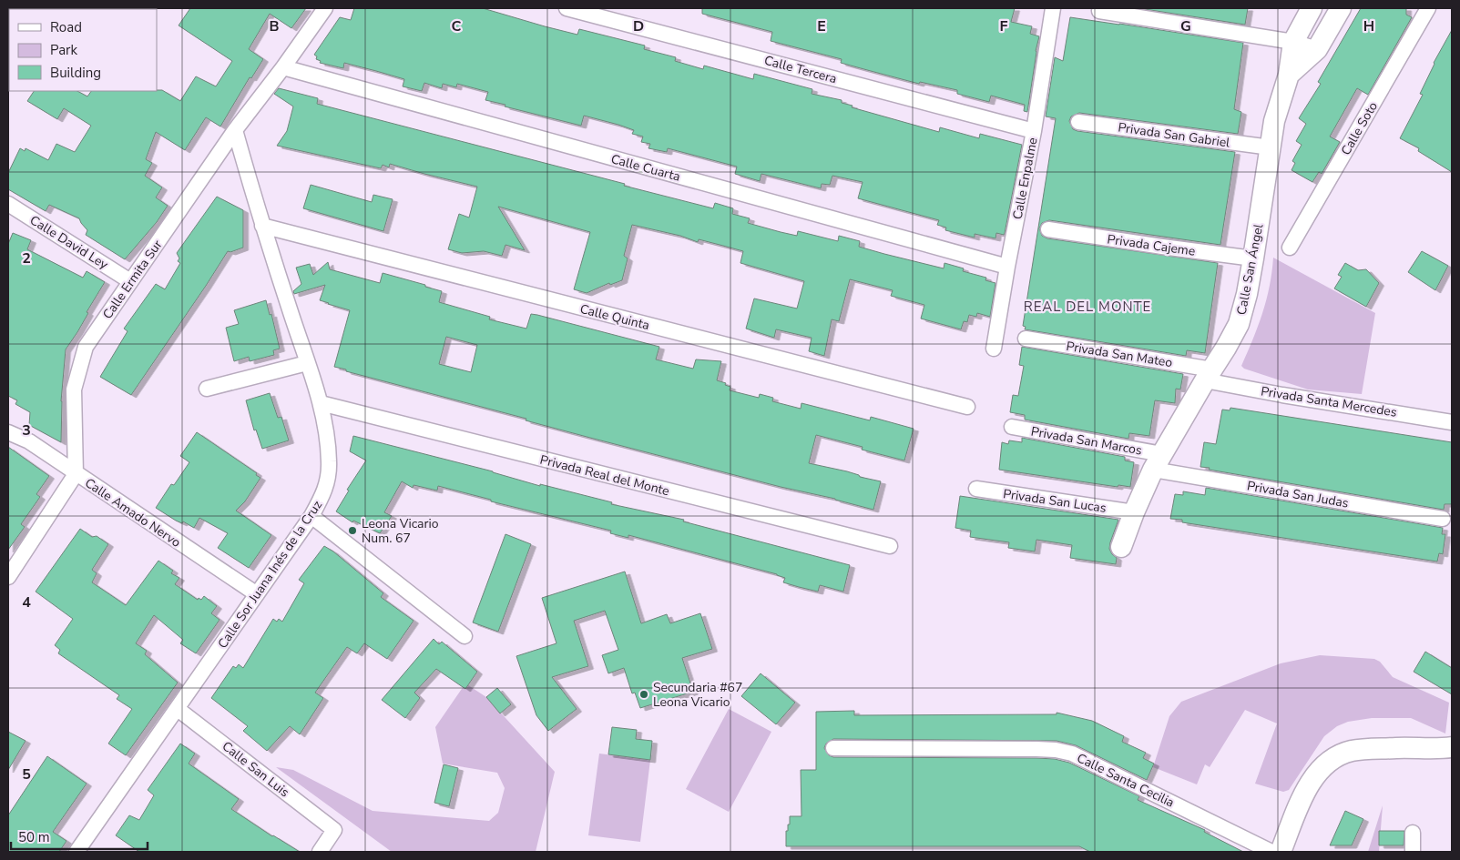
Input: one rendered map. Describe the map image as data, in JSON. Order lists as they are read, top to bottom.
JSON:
{
  "streets": {
    "street": [
      "Calle Tercera",
      "Calle Soto",
      "Privada San Gabriel",
      "Calle Cuarta",
      "Calle Enpalme",
      "Calle David Ley",
      "Privada Cajeme",
      "Calle San Ángel",
      "Calle Ermita Sur",
      "Calle Quinta",
      "Privada San Mateo",
      "Privada Santa Mercedes",
      "Privada San Marcos",
      "Privada Real del Monte",
      "Privada San Judas",
      "Privada San Lucas",
      "Calle Amado Nervo",
      "Calle Sor Juana Inés de la Cruz",
      "Calle San Luis",
      "Calle Santa Cecilia"
    ]
  },
  "crossings": [
    ["Calle Tercera", "Calle Enpalme"],
    ["Privada San Gabriel", "Calle San Ángel"],
    ["Calle Cuarta", "Calle Enpalme"],
    ["Calle Cuarta", "Calle Ermita Sur"],
    ["Calle David Ley", "Calle Ermita Sur"],
    ["Privada Cajeme", "Calle San Ángel"],
    ["Calle San Ángel", "Privada San Mateo"],
    ["Calle San Ángel", "Privada Santa Mercedes"],
    ["Calle San Ángel", "Privada San Marcos"],
    ["Calle San Ángel", "Privada San Judas"],
    ["Calle San Ángel", "Privada San Lucas"],
    ["Calle Ermita Sur", "Calle Amado Nervo"],
    ["Calle Ermita Sur", "Calle Sor Juana Inés de la Cruz"],
    ["Calle Quinta", "Calle Sor Juana Inés de la Cruz"],
    ["Privada San Mateo", "Privada Santa Mercedes"],
    ["Privada San Marcos", "Privada San Judas"],
    ["Privada Real del Monte", "Calle Sor Juana Inés de la Cruz"],
    ["Calle Amado Nervo", "Calle Sor Juana Inés de la Cruz"],
    ["Calle Sor Juana Inés de la Cruz", "Calle San Luis"]
  ],
  "districts": ["REAL DEL MONTE"],
  "places": ["Leona Vicario Num. 67", "Secundaria #67 Leona Vicario"],
  "legend": ["Road", "Park", "Building"],
  "scale_bar": "50 m",
  "grid": {
    "columns": [
      "B",
      "C",
      "D",
      "E",
      "F",
      "G",
      "H"
    ],
    "rows": [
      "2",
      "3",
      "4",
      "5"
    ]
  }
}
